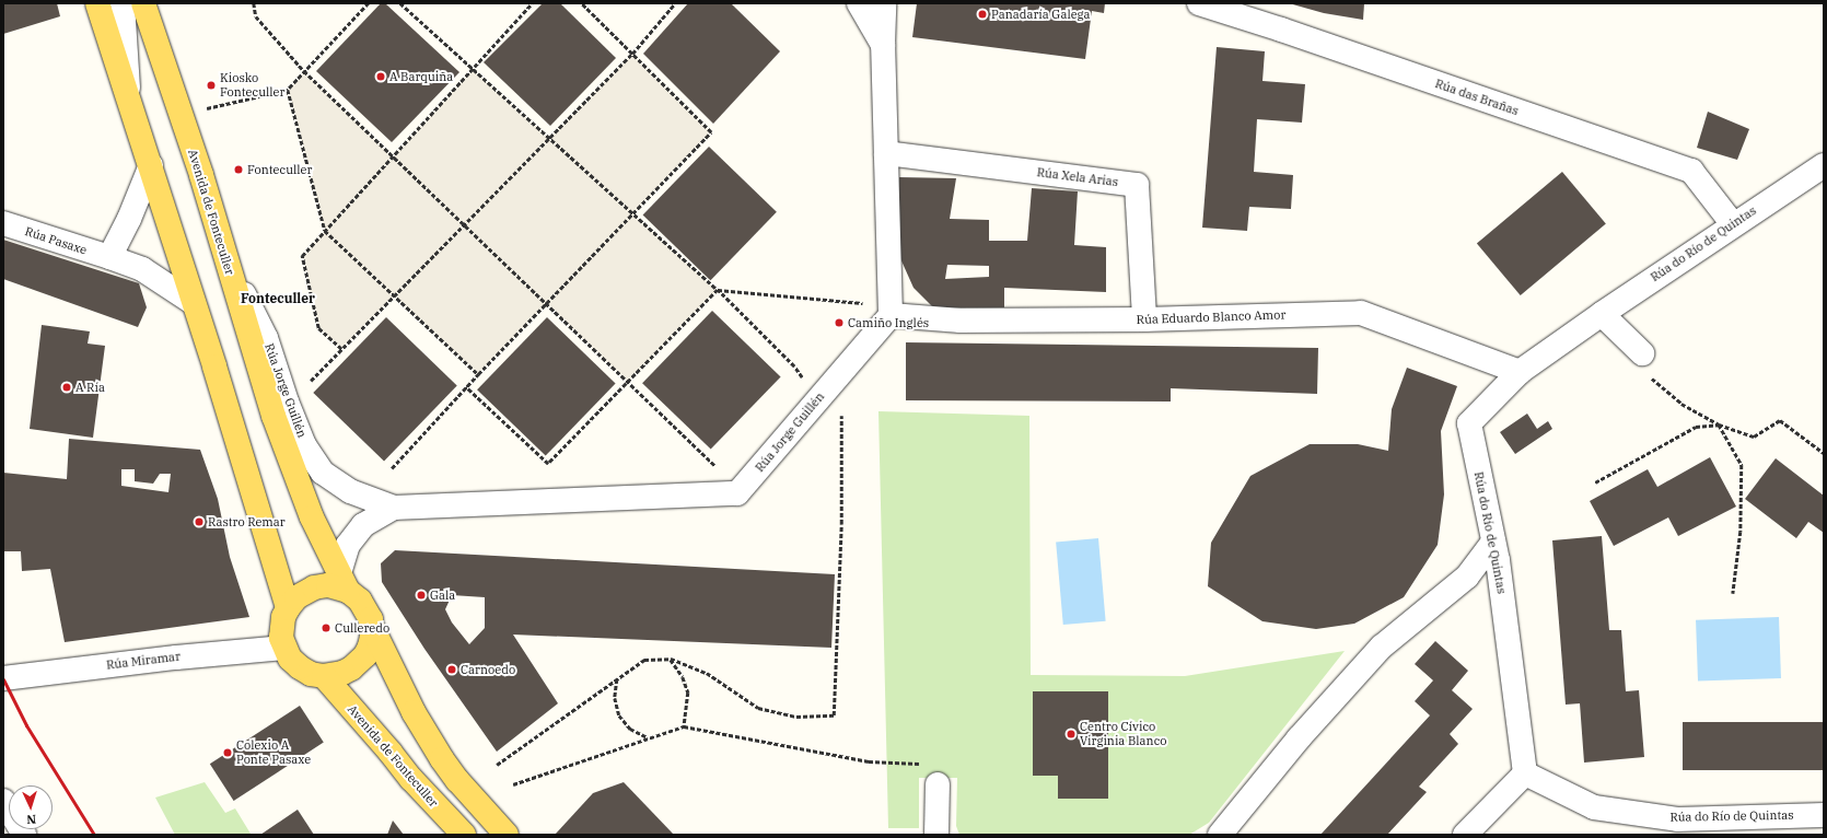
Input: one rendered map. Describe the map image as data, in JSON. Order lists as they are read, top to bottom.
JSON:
{
  "streets": {
    "main road": ["Avenida de Fonteculler"],
    "street": [
      "Rúa das Brañas",
      "Rúa Xela Arias",
      "Rúa Pasaxe",
      "Rúa do Río de Quintas",
      "Rúa Eduardo Blanco Amor",
      "Rúa Jorge Guillén",
      "Rúa Miramar"
    ]
  },
  "crossings": [
    ["Rúa das Brañas", "Rúa do Río de Quintas"],
    ["Rúa Xela Arias", "Rúa Eduardo Blanco Amor"],
    ["Avenida de Fonteculler", "Rúa Jorge Guillén"],
    ["Avenida de Fonteculler", "Rúa Miramar"],
    ["Rúa do Río de Quintas", "Rúa Eduardo Blanco Amor"],
    ["Rúa Eduardo Blanco Amor", "Rúa Jorge Guillén"],
    ["Rúa Jorge Guillén", "Rúa Miramar"]
  ],
  "districts": ["Fonteculler"],
  "places": [
    "Panadaría Galega",
    "A Barquiña",
    "Kiosko Fonteculler",
    "Fonteculler",
    "Camiño Inglés",
    "A Ría",
    "Rastro Remar",
    "Gala",
    "Culleredo",
    "Carnoedo",
    "Centro Cívico Virginia Blanco",
    "Colexio A Ponte Pasaxe"
  ],
  "north": "bottom"
}
